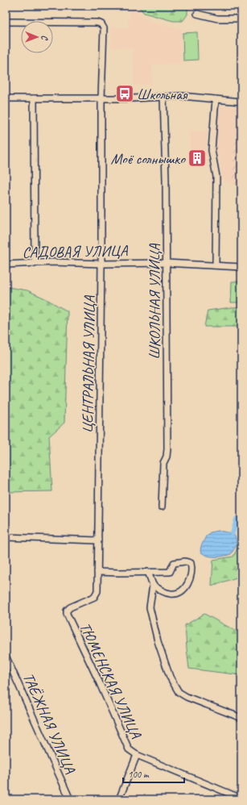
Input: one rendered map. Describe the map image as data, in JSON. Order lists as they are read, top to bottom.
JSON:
{
  "streets": {
    "street": [
      "САДОВАЯ УЛИЦА",
      "ШКОЛЬНАЯ УЛИЦА",
      "ЦЕНТРАЛЬНАЯ УЛИЦА",
      "ТЮМЕНСКАЯ УЛИЦА",
      "ТАЁЖНАЯ УЛИЦА"
    ]
  },
  "crossings": [
    ["САДОВАЯ УЛИЦА", "ШКОЛЬНАЯ УЛИЦА"],
    ["САДОВАЯ УЛИЦА", "ЦЕНТРАЛЬНАЯ УЛИЦА"],
    ["ЦЕНТРАЛЬНАЯ УЛИЦА", "ТЮМЕНСКАЯ УЛИЦА"]
  ],
  "places": {
    "bus stop": ["Школьная"],
    "building": ["Моё солнышко"]
  },
  "scale_bar": "100 m",
  "north": "right"
}
